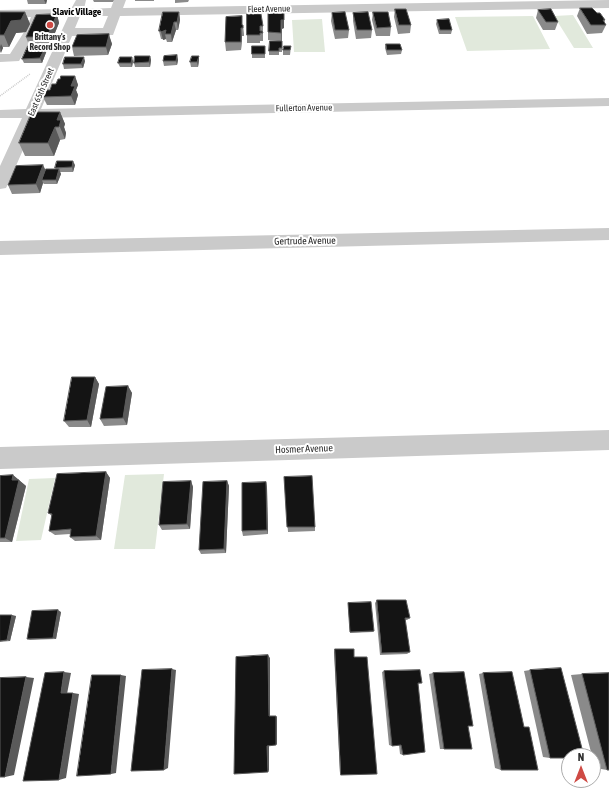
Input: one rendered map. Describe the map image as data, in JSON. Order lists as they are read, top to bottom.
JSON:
{
  "streets": {
    "street": [
      "Fleet Avenue",
      "East 65th Street",
      "Fullerton Avenue",
      "Gertrude Avenue",
      "Hosmer Avenue"
    ]
  },
  "crossings": [
    ["Fleet Avenue", "East 65th Street"],
    ["East 65th Street", "Fullerton Avenue"]
  ],
  "districts": ["Slavic Village"],
  "places": ["Brittany's Record Shop"],
  "north": "top"
}
